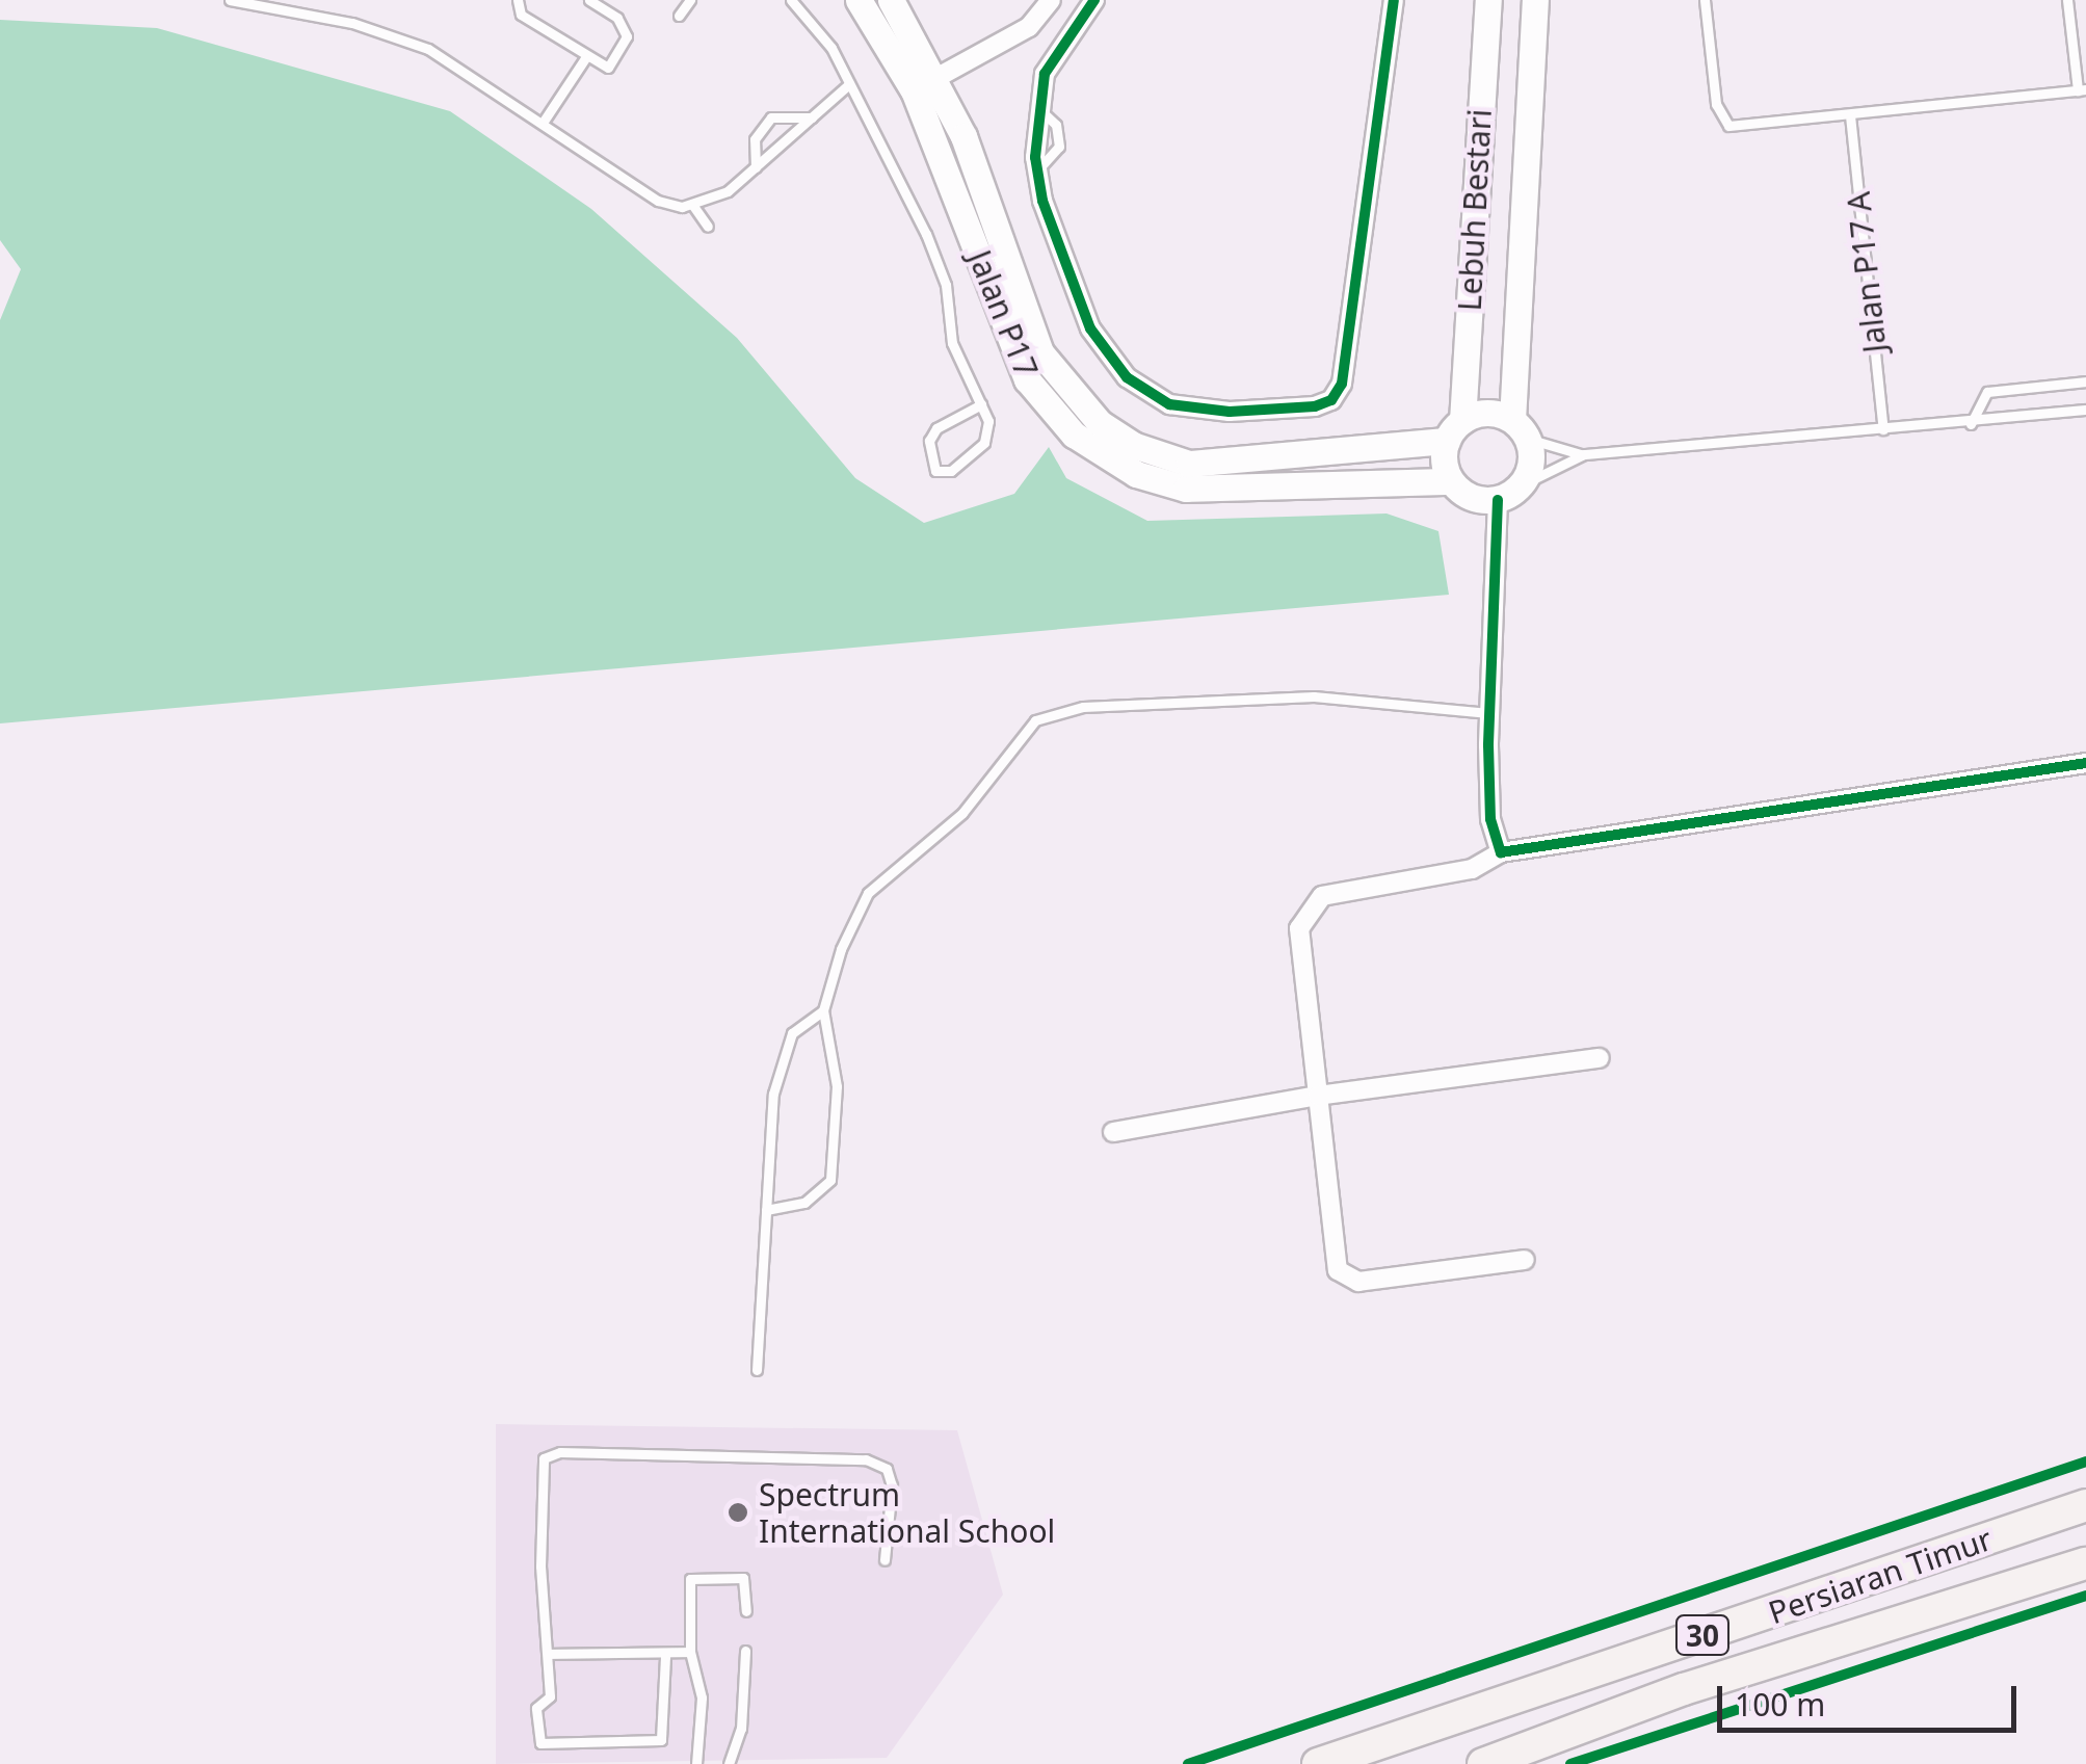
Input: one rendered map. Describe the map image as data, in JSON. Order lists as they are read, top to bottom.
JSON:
{
  "streets": {
    "main road": ["Persiaran Timur", "30"],
    "street": ["Lebuh Bestari", "Jalan P17"],
    "lane": ["Jalan P17 A"]
  },
  "crossings": [
    ["Lebuh Bestari", "Jalan P17"]
  ],
  "places": ["Spectrum International School"],
  "scale_bar": "100 m"
}
